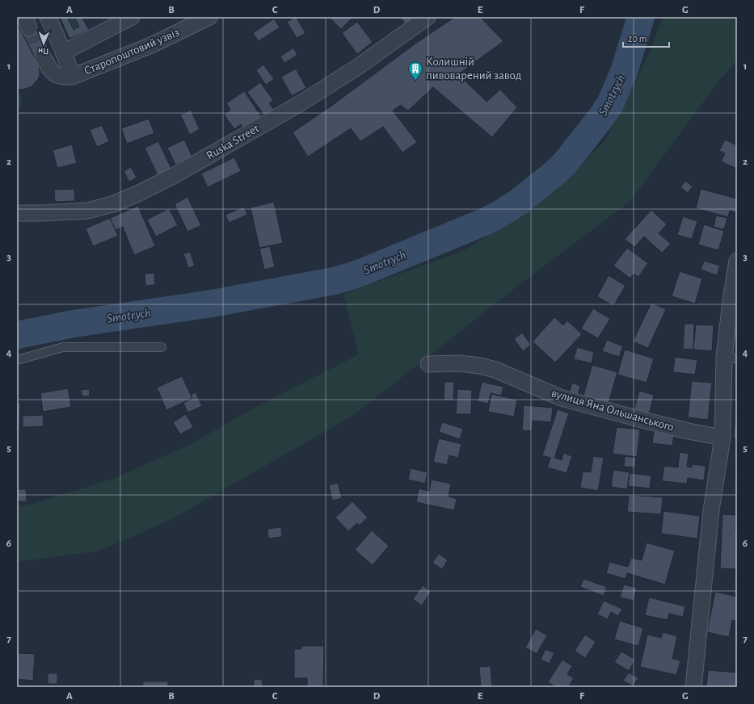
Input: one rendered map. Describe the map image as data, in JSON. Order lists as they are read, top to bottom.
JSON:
{
  "streets": {
    "street": ["Старопоштовий узвіз", "Ruska Street", "вулиця Яна Ольшанського"]
  },
  "water": ["Smotrych"],
  "places": {
    "building": ["Колишній пивоварений завод"]
  },
  "scale_bar": "20 m",
  "north": "bottom",
  "grid": {
    "columns": [
      "A",
      "B",
      "C",
      "D",
      "E",
      "F",
      "G"
    ],
    "rows": [
      "1",
      "2",
      "3",
      "4",
      "5",
      "6",
      "7"
    ]
  }
}
